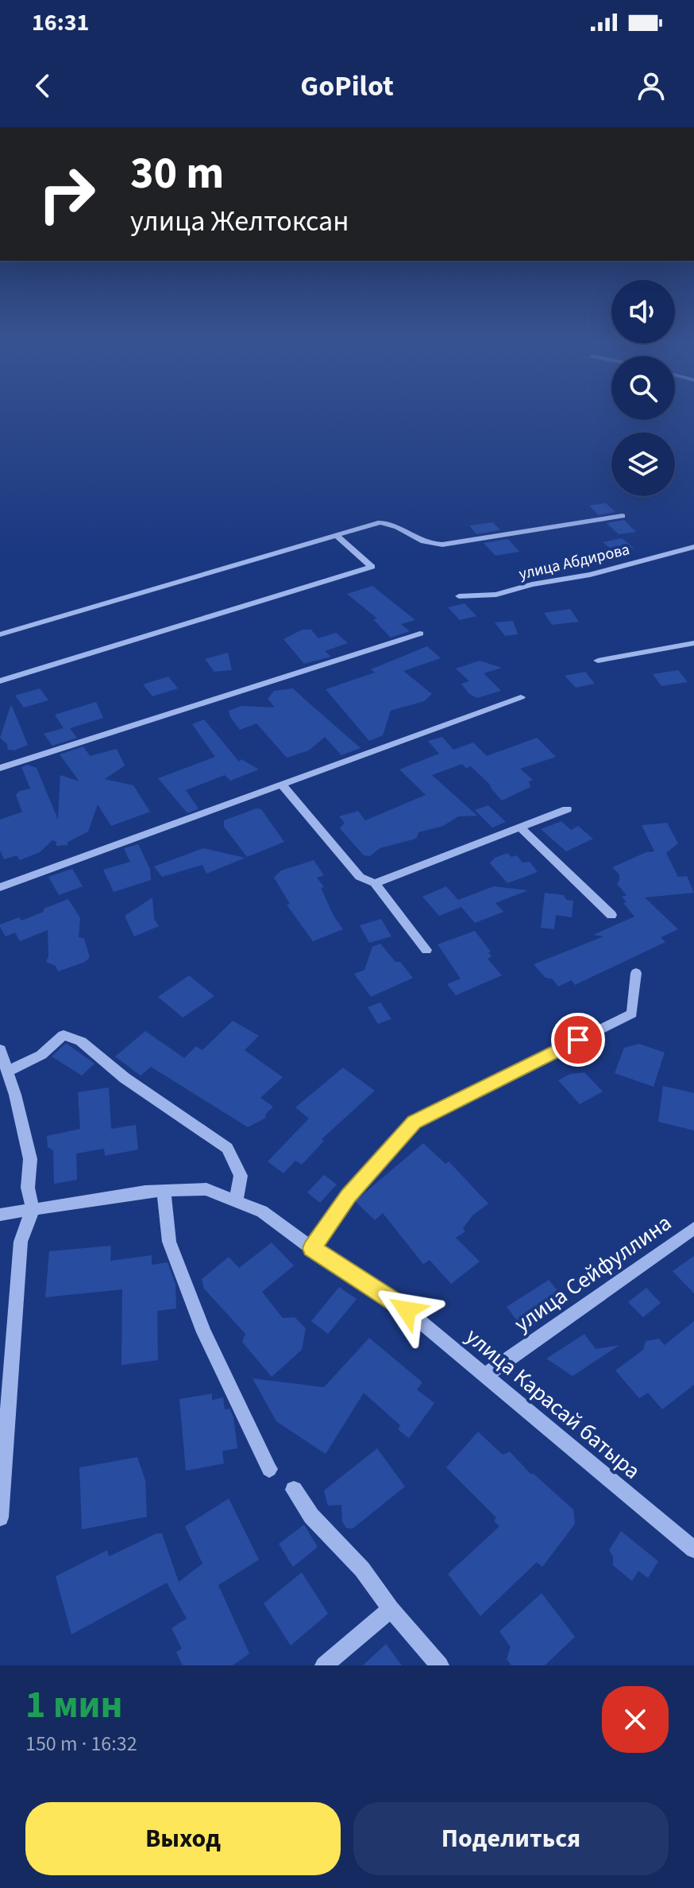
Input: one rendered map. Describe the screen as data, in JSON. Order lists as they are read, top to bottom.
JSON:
{
  "streets": {
    "street": ["улица Абдирова", "улица Сейфуллина", "улица Карасай батыра"]
  },
  "crossings": [
    ["улица Сейфуллина", "улица Карасай батыра"]
  ],
  "page": {
    "status": "16:31",
    "header": "GoPilot",
    "turn": ["30 m", "улица Желтоксан"],
    "heading": ["1 мин", "150 m · 16:32"],
    "buttons": ["Выход", "Поделиться"]
  }
}
